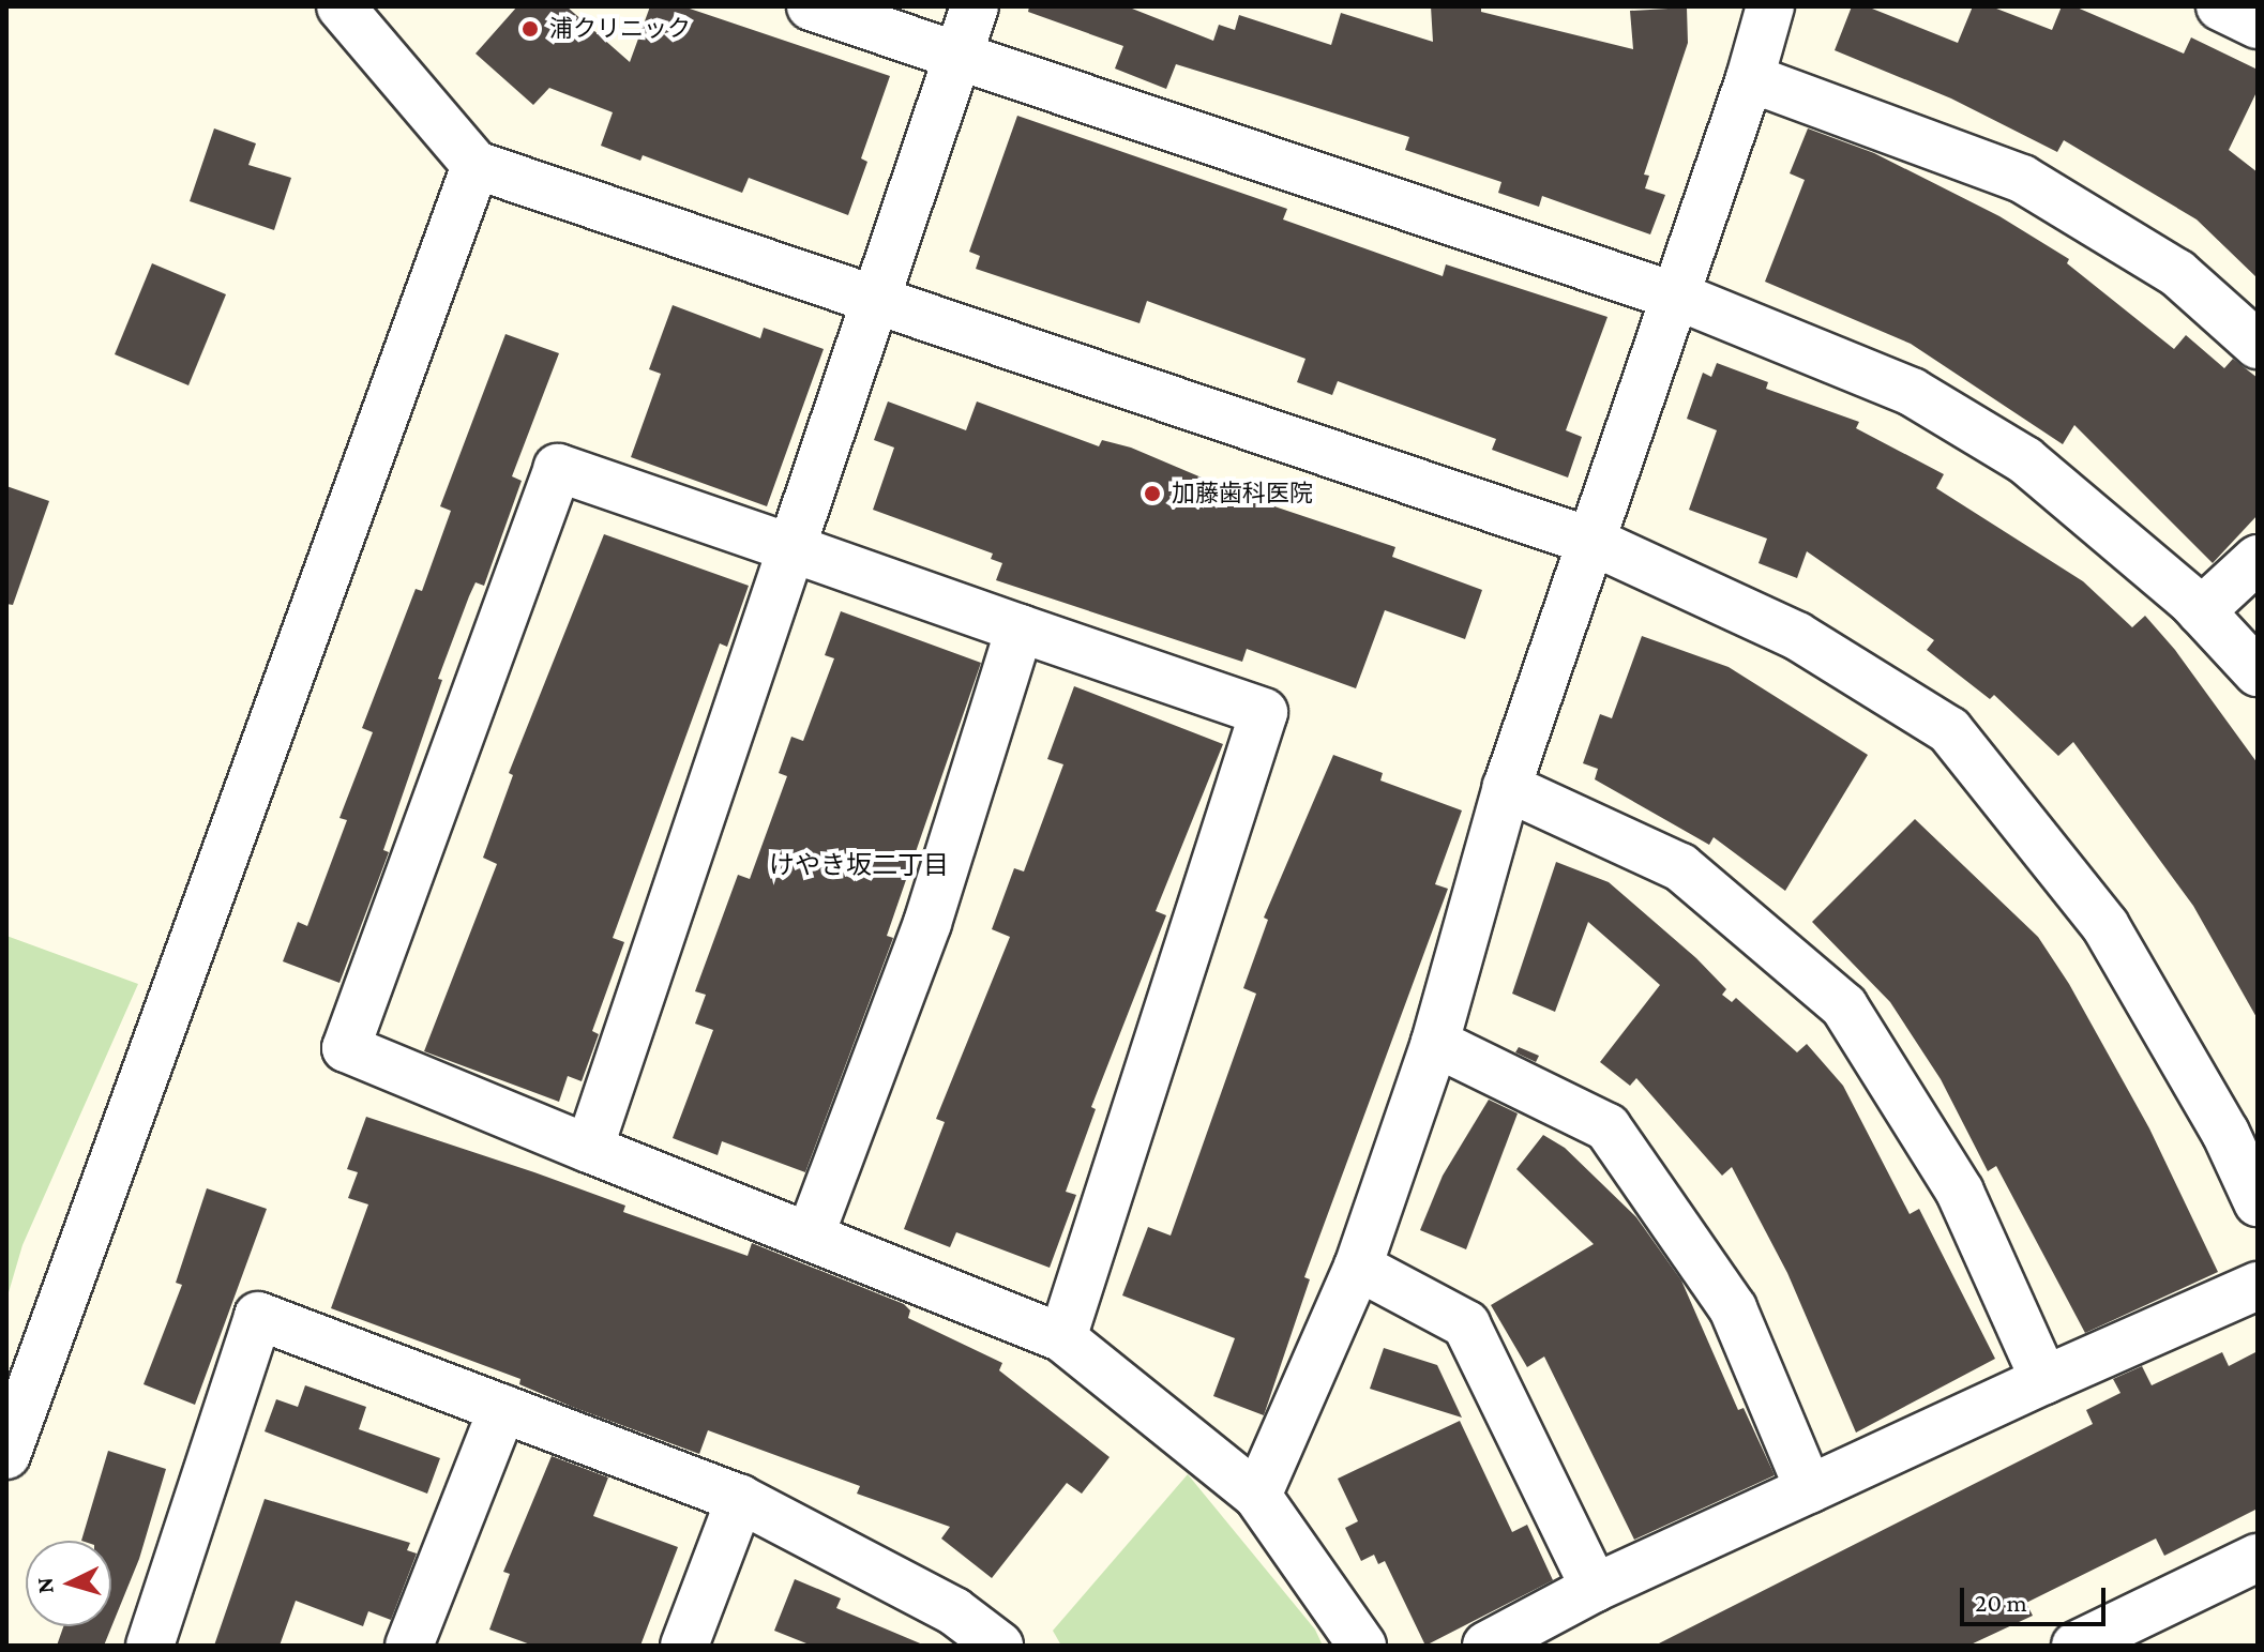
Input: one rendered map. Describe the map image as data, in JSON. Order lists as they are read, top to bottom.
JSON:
{
  "districts": ["けやき坂二丁目"],
  "places": ["浦クリニック", "加藤歯科医院"],
  "scale_bar": "20 m",
  "north": "left"
}
